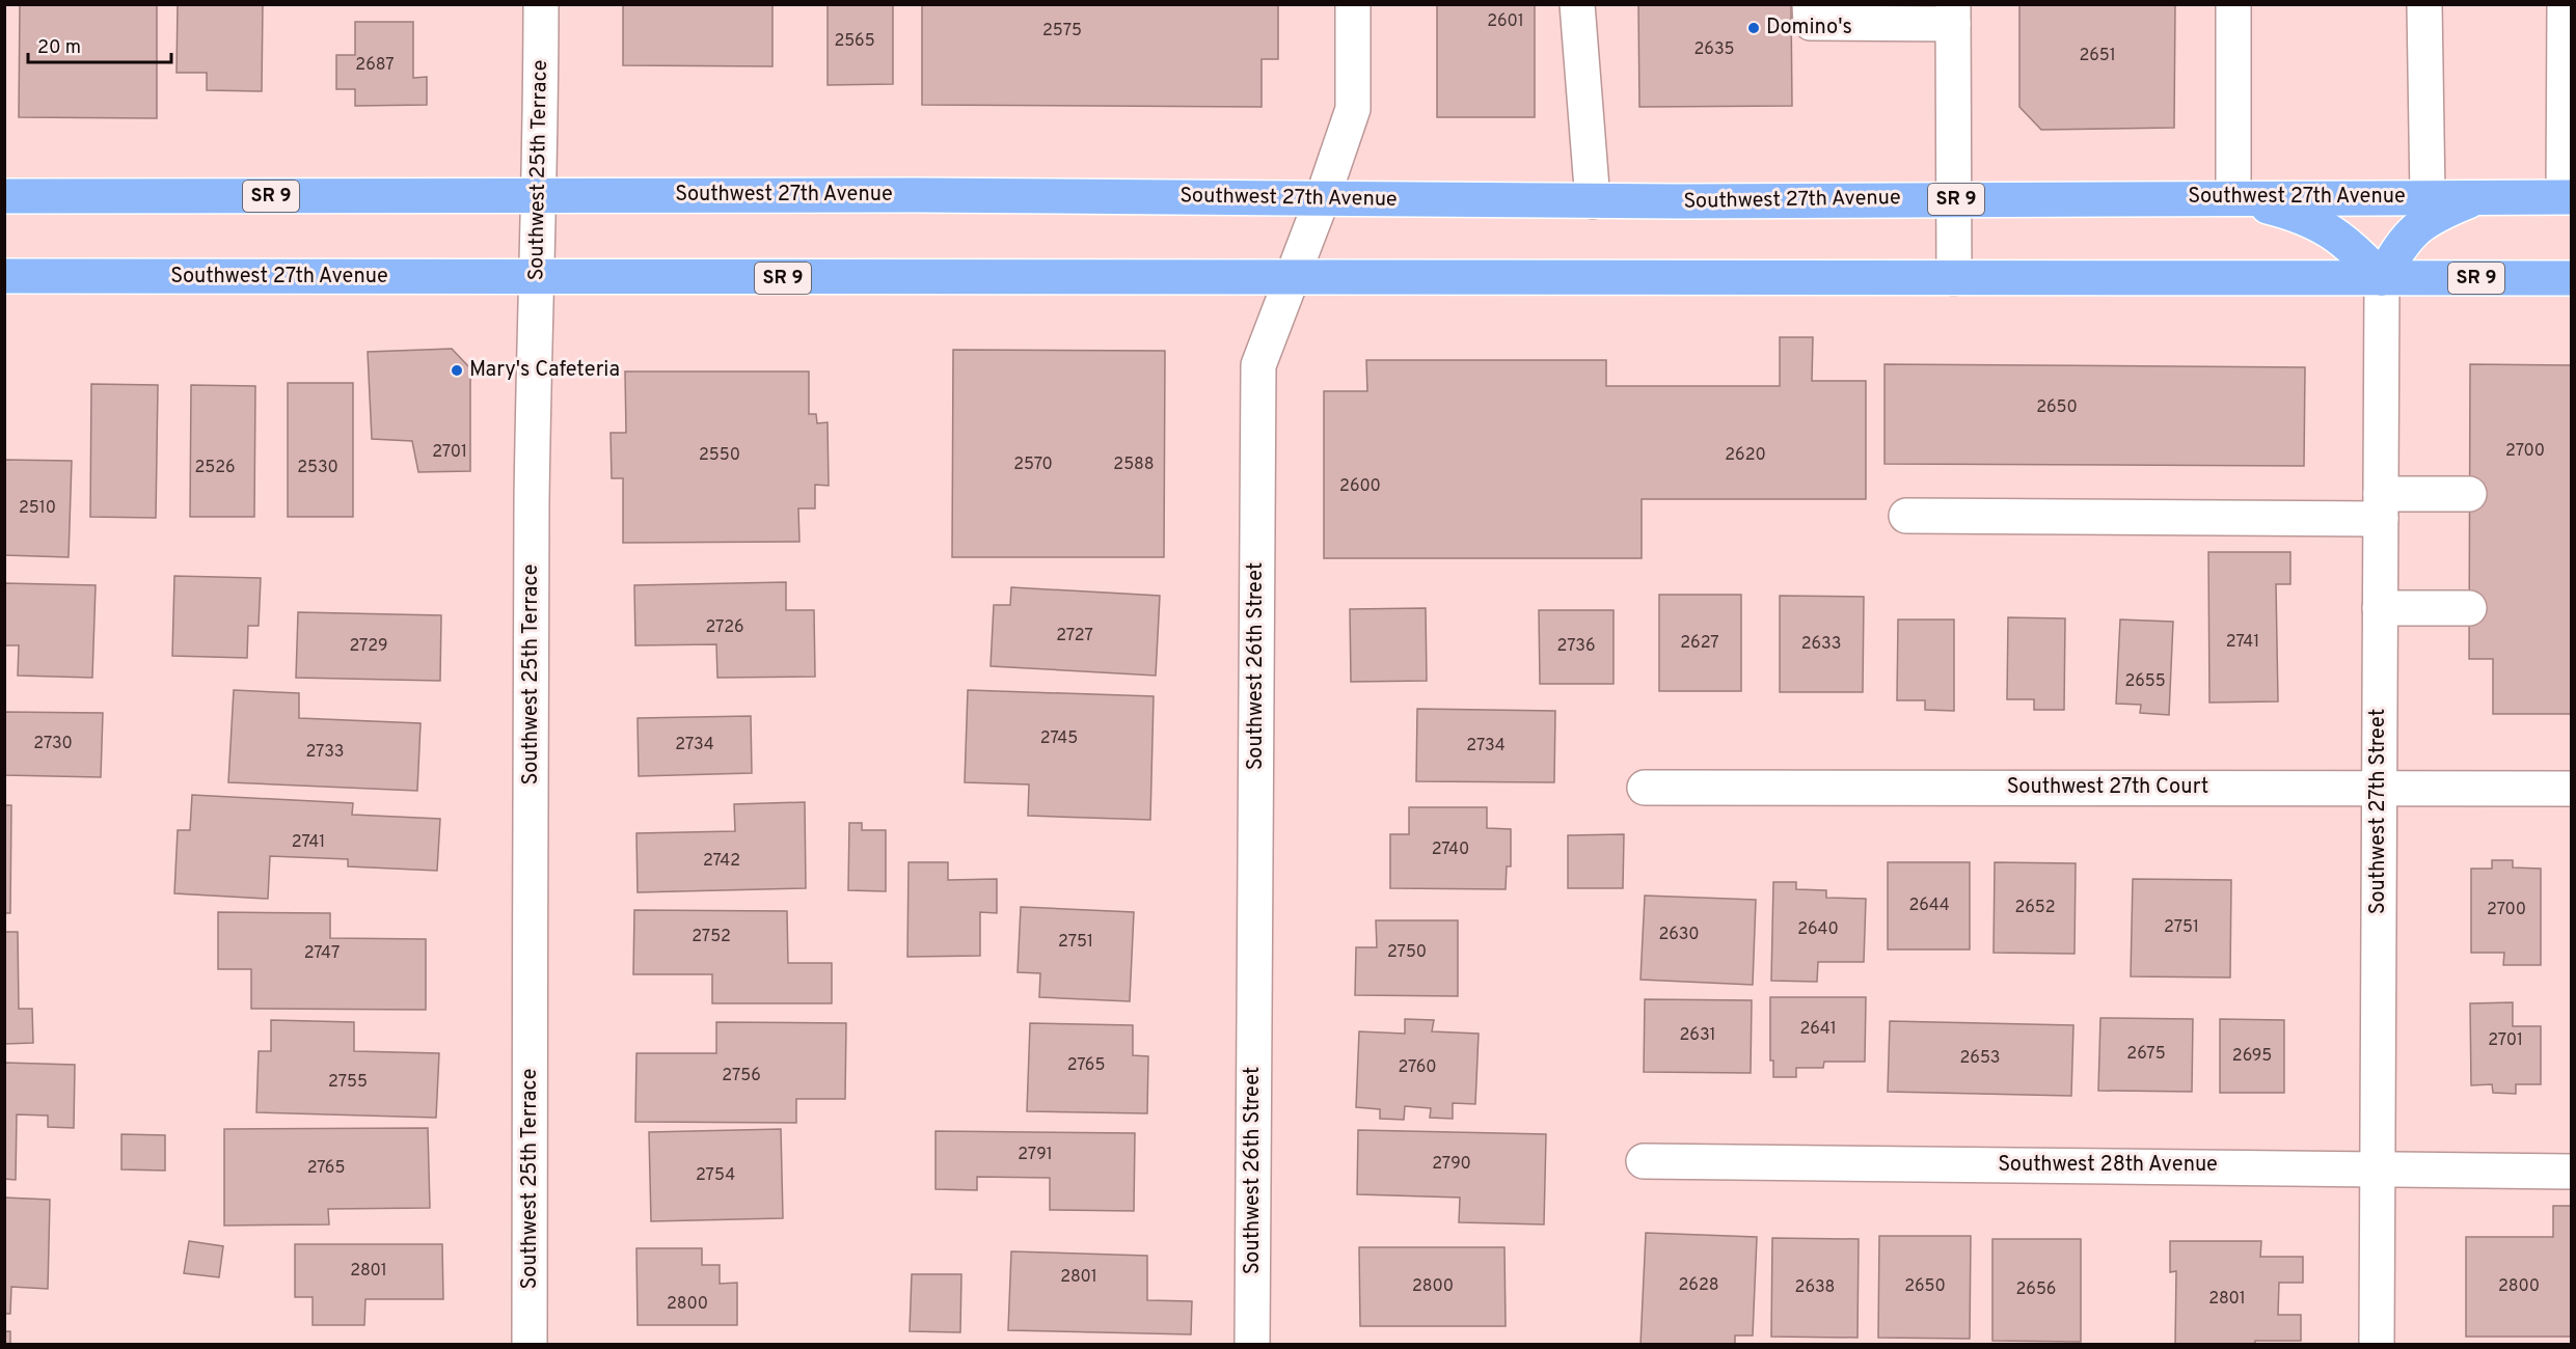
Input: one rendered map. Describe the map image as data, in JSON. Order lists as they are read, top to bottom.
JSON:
{
  "streets": {
    "highway": ["Southwest 27th Avenue", "SR 9"],
    "street": [
      "Southwest 25th Terrace",
      "Southwest 26th Street",
      "Southwest 27th Court",
      "Southwest 27th Street",
      "Southwest 28th Avenue"
    ]
  },
  "crossings": [
    ["Southwest 25th Terrace", "Southwest 27th Avenue"],
    ["Southwest 27th Avenue", "Southwest 26th Street"],
    ["Southwest 27th Avenue", "Southwest 27th Street"],
    ["Southwest 27th Court", "Southwest 27th Street"],
    ["Southwest 27th Street", "Southwest 28th Avenue"]
  ],
  "places": ["Domino's", "Mary's Cafeteria"],
  "house_numbers": [
    "2601",
    "2575",
    "2565",
    "2635",
    "2651",
    "2687",
    "2650",
    "2700",
    "2701",
    "2550",
    "2620",
    "2570",
    "2588",
    "2526",
    "2530",
    "2600",
    "2510",
    "2726",
    "2727",
    "2741",
    "2627",
    "2633",
    "2729",
    "2736",
    "2655",
    "2745",
    "2730",
    "2734",
    "2734",
    "2733",
    "2741",
    "2740",
    "2742",
    "2644",
    "2652",
    "2700",
    "2751",
    "2640",
    "2630",
    "2752",
    "2751",
    "2750",
    "2747",
    "2641",
    "2631",
    "2701",
    "2675",
    "2695",
    "2653",
    "2765",
    "2760",
    "2756",
    "2755",
    "2791",
    "2790",
    "2765",
    "2754",
    "2801",
    "2801",
    "2628",
    "2800",
    "2650",
    "2800",
    "2638",
    "2656",
    "2801",
    "2800"
  ],
  "scale_bar": "20 m"
}
